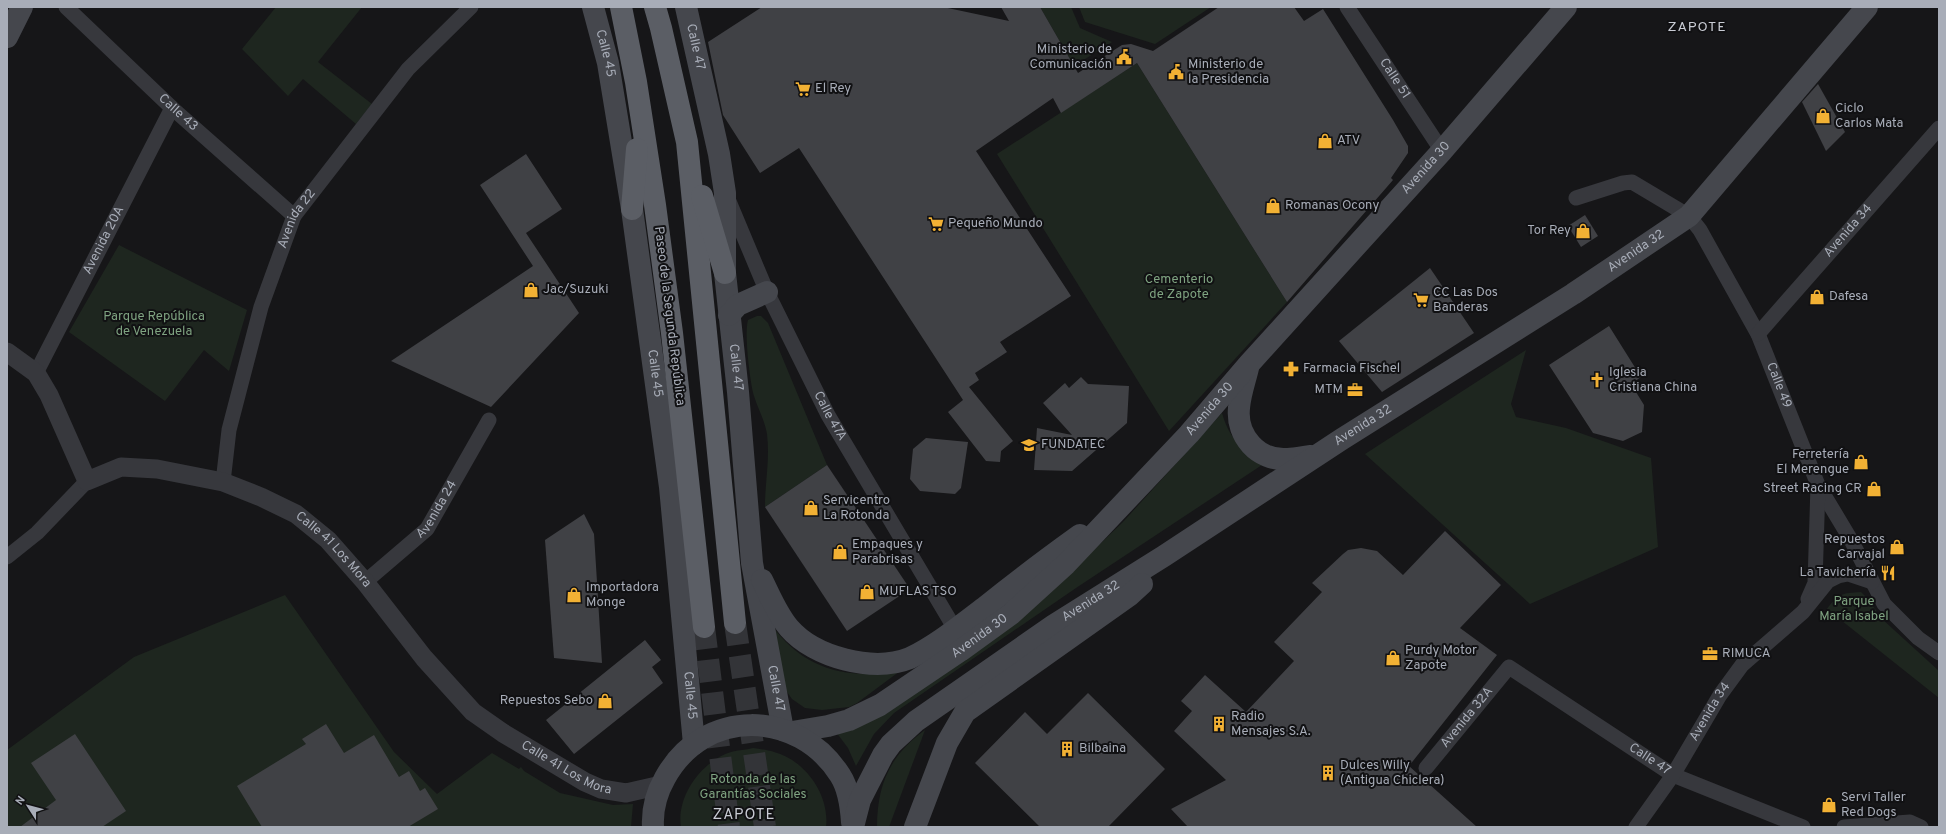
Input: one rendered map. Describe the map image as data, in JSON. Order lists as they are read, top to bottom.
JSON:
{
  "streets": {
    "highway": ["Paseo de la Segunda República"],
    "main road": [
      "Calle 47",
      "Calle 45",
      "Avenida 30",
      "Avenida 32"
    ],
    "street": [
      "Calle 51",
      "Calle 43",
      "Avenida 22",
      "Avenida 34",
      "Avenida 20A",
      "Calle 49",
      "Calle 47A",
      "Avenida 24",
      "Calle 41 Los Mora",
      "Avenida 32A"
    ]
  },
  "crossings": [
    ["Calle 47", "Avenida 30"],
    ["Calle 47", "Avenida 34"],
    ["Calle 47", "Calle 47A"],
    ["Calle 47", "Avenida 32A"],
    ["Calle 51", "Avenida 30"],
    ["Calle 43", "Avenida 22"],
    ["Calle 43", "Avenida 20A"],
    ["Avenida 22", "Calle 41 Los Mora"],
    ["Avenida 34", "Calle 49"],
    ["Avenida 32", "Calle 49"],
    ["Avenida 24", "Calle 41 Los Mora"]
  ],
  "districts": ["ZAPOTE", "ZAPOTE"],
  "parks": [
    "Cementerio de Zapote",
    "Parque República de Venezuela",
    "Parque María Isabel",
    "Rotonda de las Garantías Sociales"
  ],
  "places": {
    "public building": ["Ministerio de Comunicación", "Ministerio de la Presidencia"],
    "supermarket": ["El Rey", "Pequeño Mundo", "CC Las Dos Banderas"],
    "shop": [
      "Ciclo Carlos Mata",
      "ATV",
      "Romanas Ocony",
      "Tor Rey",
      "Jac/Suzuki",
      "Dafesa",
      "Ferretería El Merengue",
      "Street Racing CR",
      "Servicentro La Rotonda",
      "Repuestos Carvajal",
      "Empaques y Parabrisas",
      "MUFLAS TSO",
      "Importadora Monge",
      "Purdy Motor Zapote",
      "Repuestos Sebo",
      "Servi Taller Red Dogs"
    ],
    "pharmacy": ["Farmacia Fischel"],
    "church": ["Iglesia Cristiana China"],
    "office": ["MTM", "RIMUCA"],
    "school or university": ["FUNDATEC"],
    "restaurant": ["La Tavichería"],
    "building": ["Radio Mensajes S.A.", "Bilbaina", "Dulces Willy (Antigua Chiclera)"]
  },
  "north": "top left"
}
